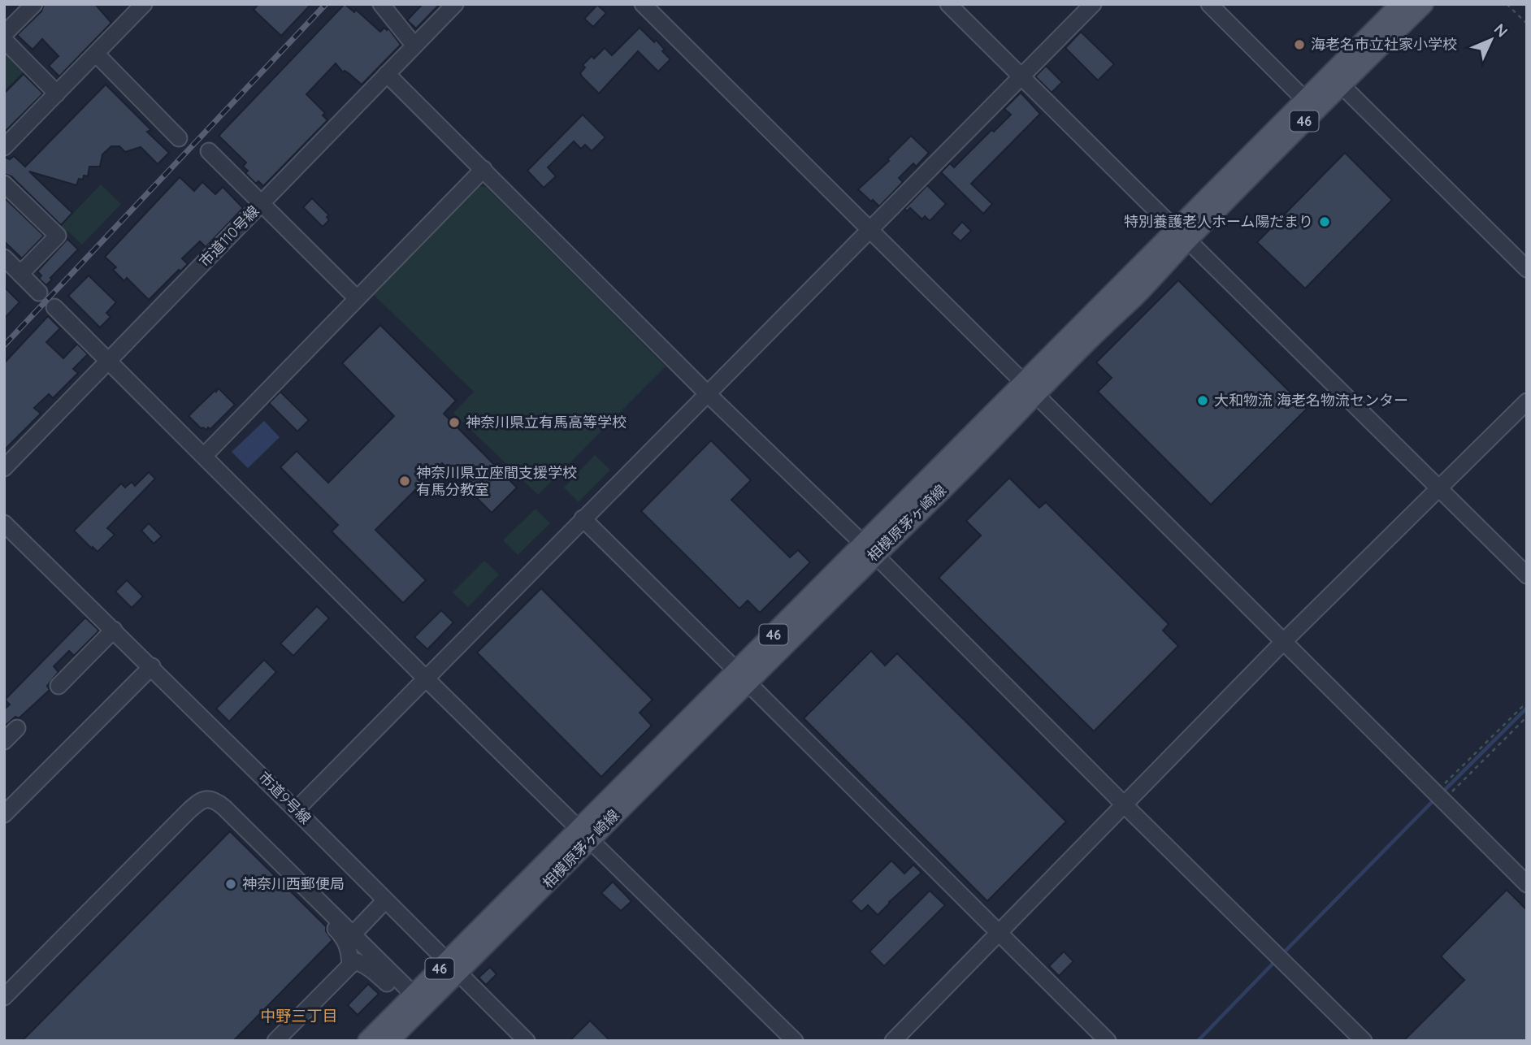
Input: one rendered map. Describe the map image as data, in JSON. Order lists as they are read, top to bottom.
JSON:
{
  "streets": {
    "main road": ["46", "相模原茅ヶ崎線"],
    "street": ["市道110号線", "市道9号線"]
  },
  "crossings": [
    ["相模原茅ヶ崎線", "市道9号線"]
  ],
  "districts": ["中野三丁目"],
  "places": [
    "海老名市立社家小学校",
    "特別養護老人ホーム陽だまり",
    "大和物流 海老名物流センター",
    "神奈川県立有馬高等学校",
    "神奈川県立座間支援学校 有馬分教室",
    "神奈川西郵便局"
  ],
  "north": "top right"
}
